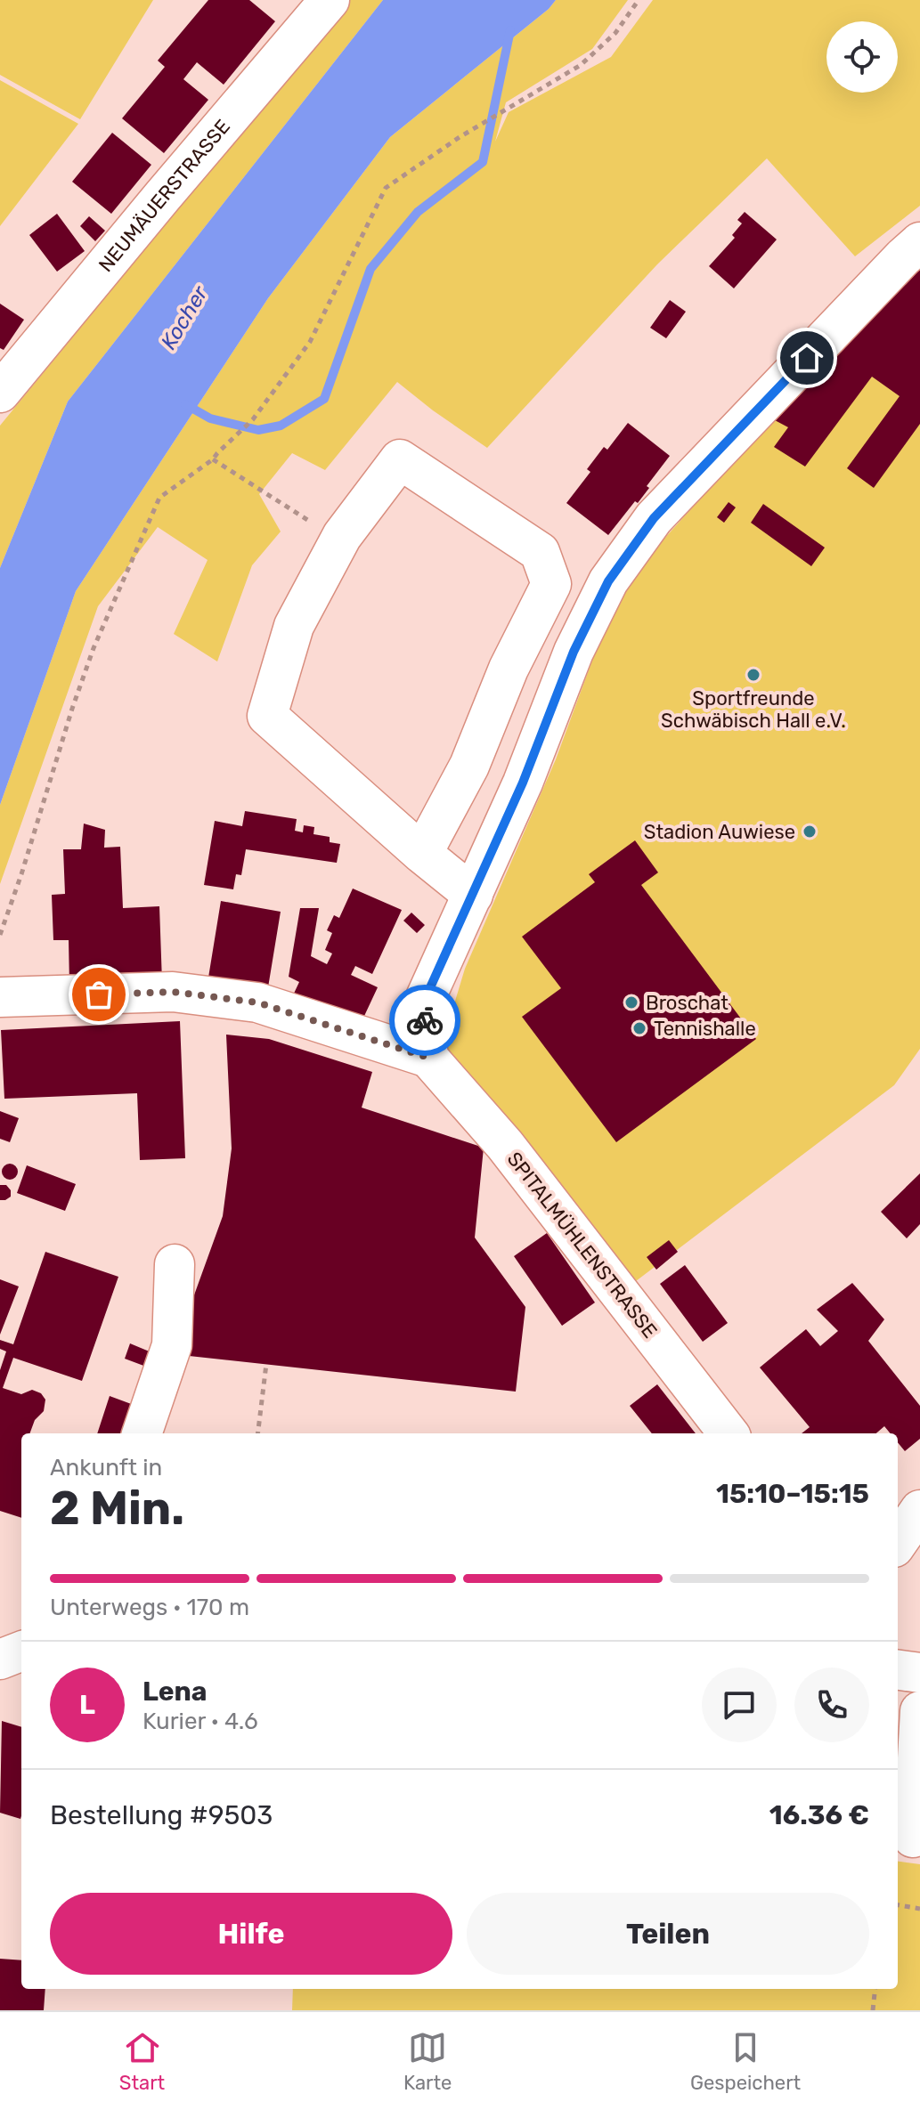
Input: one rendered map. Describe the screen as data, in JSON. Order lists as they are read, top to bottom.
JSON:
{
  "streets": {
    "street": ["NEUMÄUERSTRASSE", "SPITALMÜHLENSTRASSE"]
  },
  "water": ["Kocher"],
  "places": [
    "Sportfreunde Schwäbisch Hall e.V.",
    "Stadion Auwiese",
    "Broschat",
    "Tennishalle"
  ],
  "page": {
    "heading": ["2 Min.", "Ankunft in", "15:10–15:15"],
    "panel": [
      "Lena",
      "Kurier · 4.6",
      "Bestellung #9503",
      "16.36 €"
    ],
    "bar": "Unterwegs · 170 m",
    "round": "L",
    "buttons": ["Hilfe", "Teilen"],
    "tabs": ["Start", "Karte", "Gespeichert"]
  }
}
